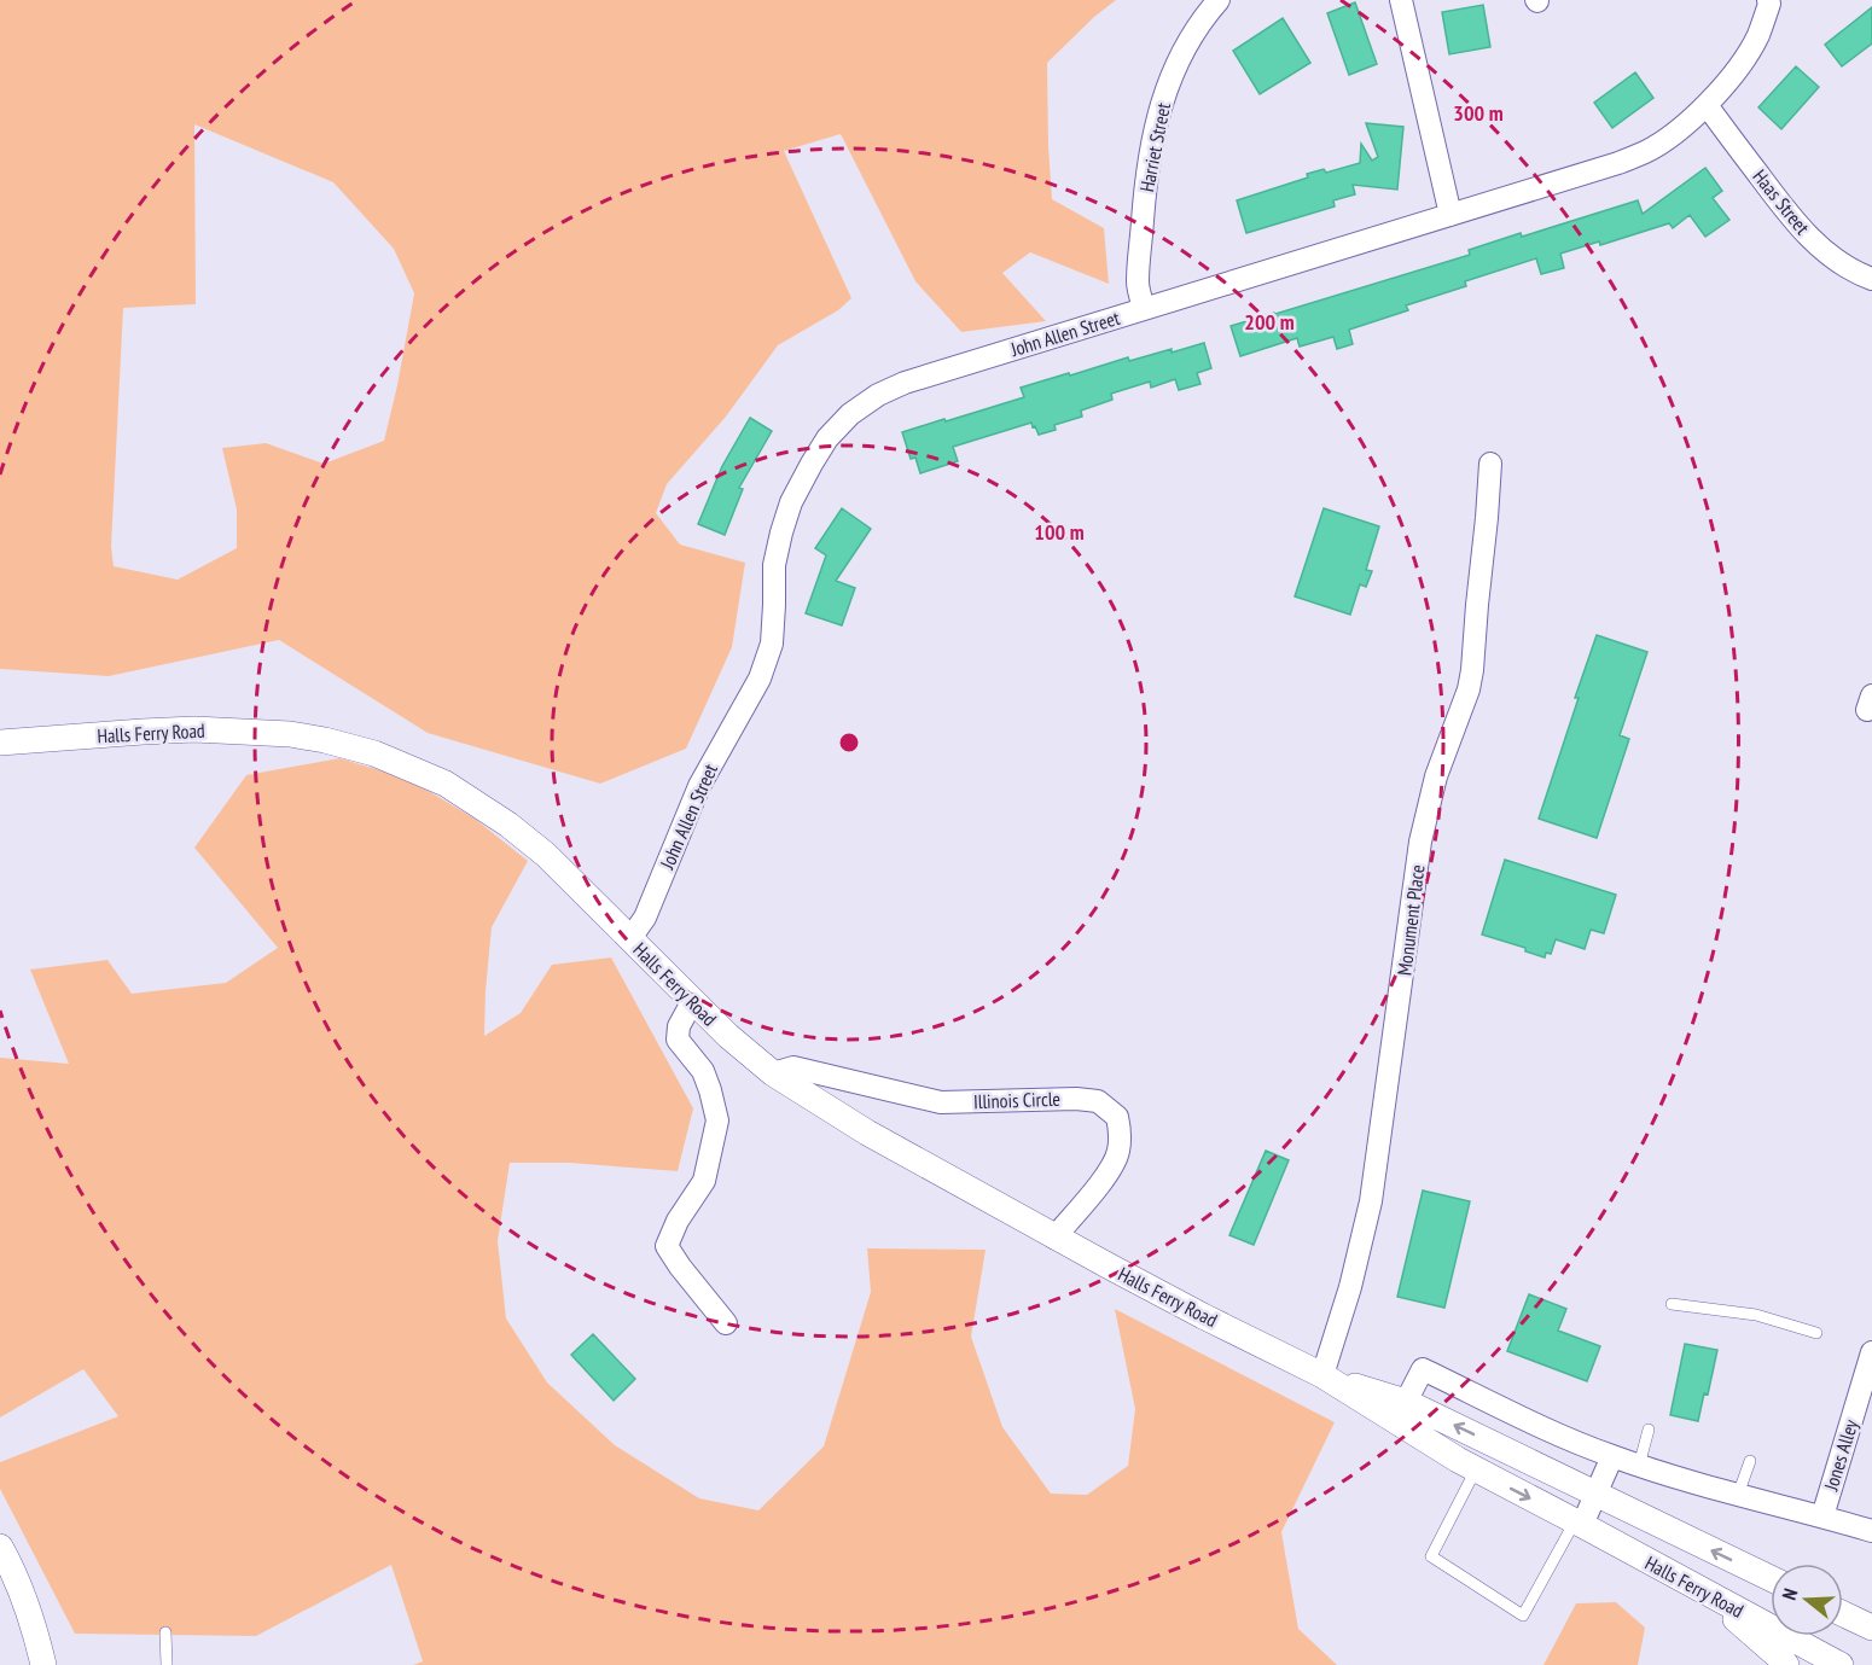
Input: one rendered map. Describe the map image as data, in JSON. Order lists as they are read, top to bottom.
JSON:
{
  "streets": {
    "street": [
      "Harriet Street",
      "Haas Street",
      "John Allen Street",
      "Halls Ferry Road",
      "Monument Place",
      "Illinois Circle",
      "Jones Alley"
    ]
  },
  "crossings": [
    ["Harriet Street", "John Allen Street"],
    ["Haas Street", "John Allen Street"],
    ["John Allen Street", "Halls Ferry Road"],
    ["Halls Ferry Road", "Monument Place"],
    ["Halls Ferry Road", "Illinois Circle"]
  ],
  "north": "left",
  "rings": ["300 m", "200 m", "100 m"]
}
